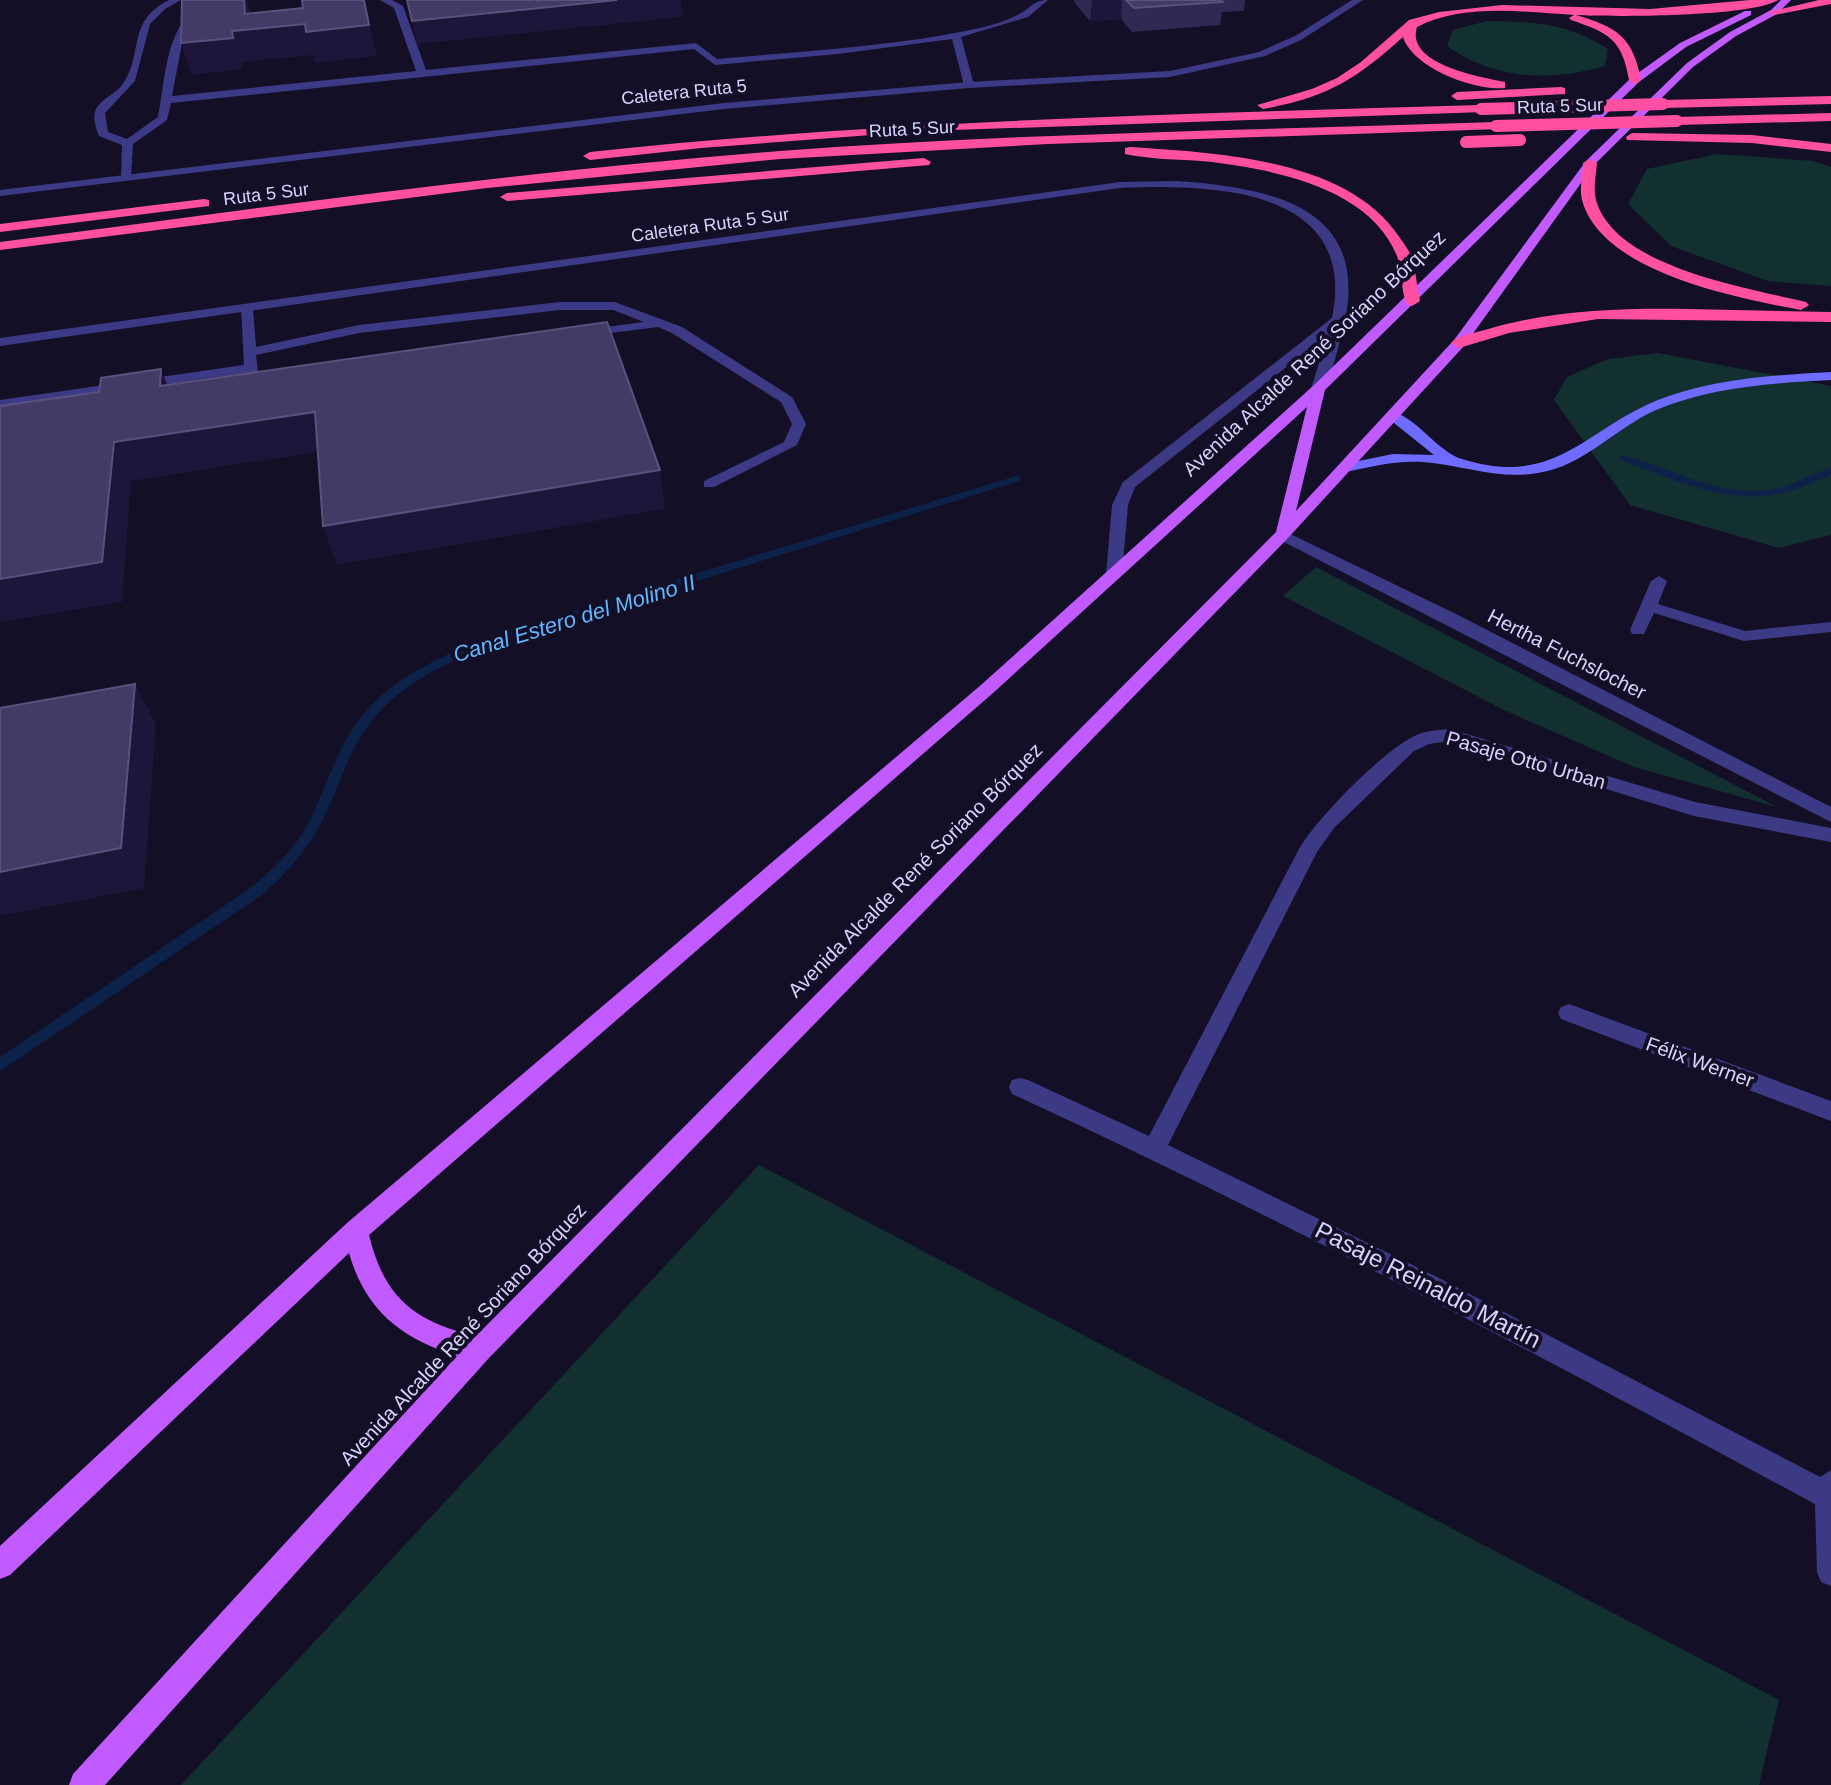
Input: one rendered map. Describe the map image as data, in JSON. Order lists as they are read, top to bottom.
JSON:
{
  "streets": {
    "highway": ["Ruta 5 Sur"],
    "main road": ["Avenida Alcalde René Soriano Bórquez"],
    "street": [
      "Caletera Ruta 5",
      "Caletera Ruta 5 Sur",
      "Hertha Fuchslocher",
      "Pasaje Otto Urban",
      "Félix Werner",
      "Pasaje Reinaldo Martín"
    ]
  },
  "crossings": [
    ["Caletera Ruta 5 Sur", "Avenida Alcalde René Soriano Bórquez"],
    ["Avenida Alcalde René Soriano Bórquez", "Hertha Fuchslocher"],
    ["Pasaje Otto Urban", "Pasaje Reinaldo Martín"]
  ],
  "water": ["Canal Estero del Molino II"]
}
